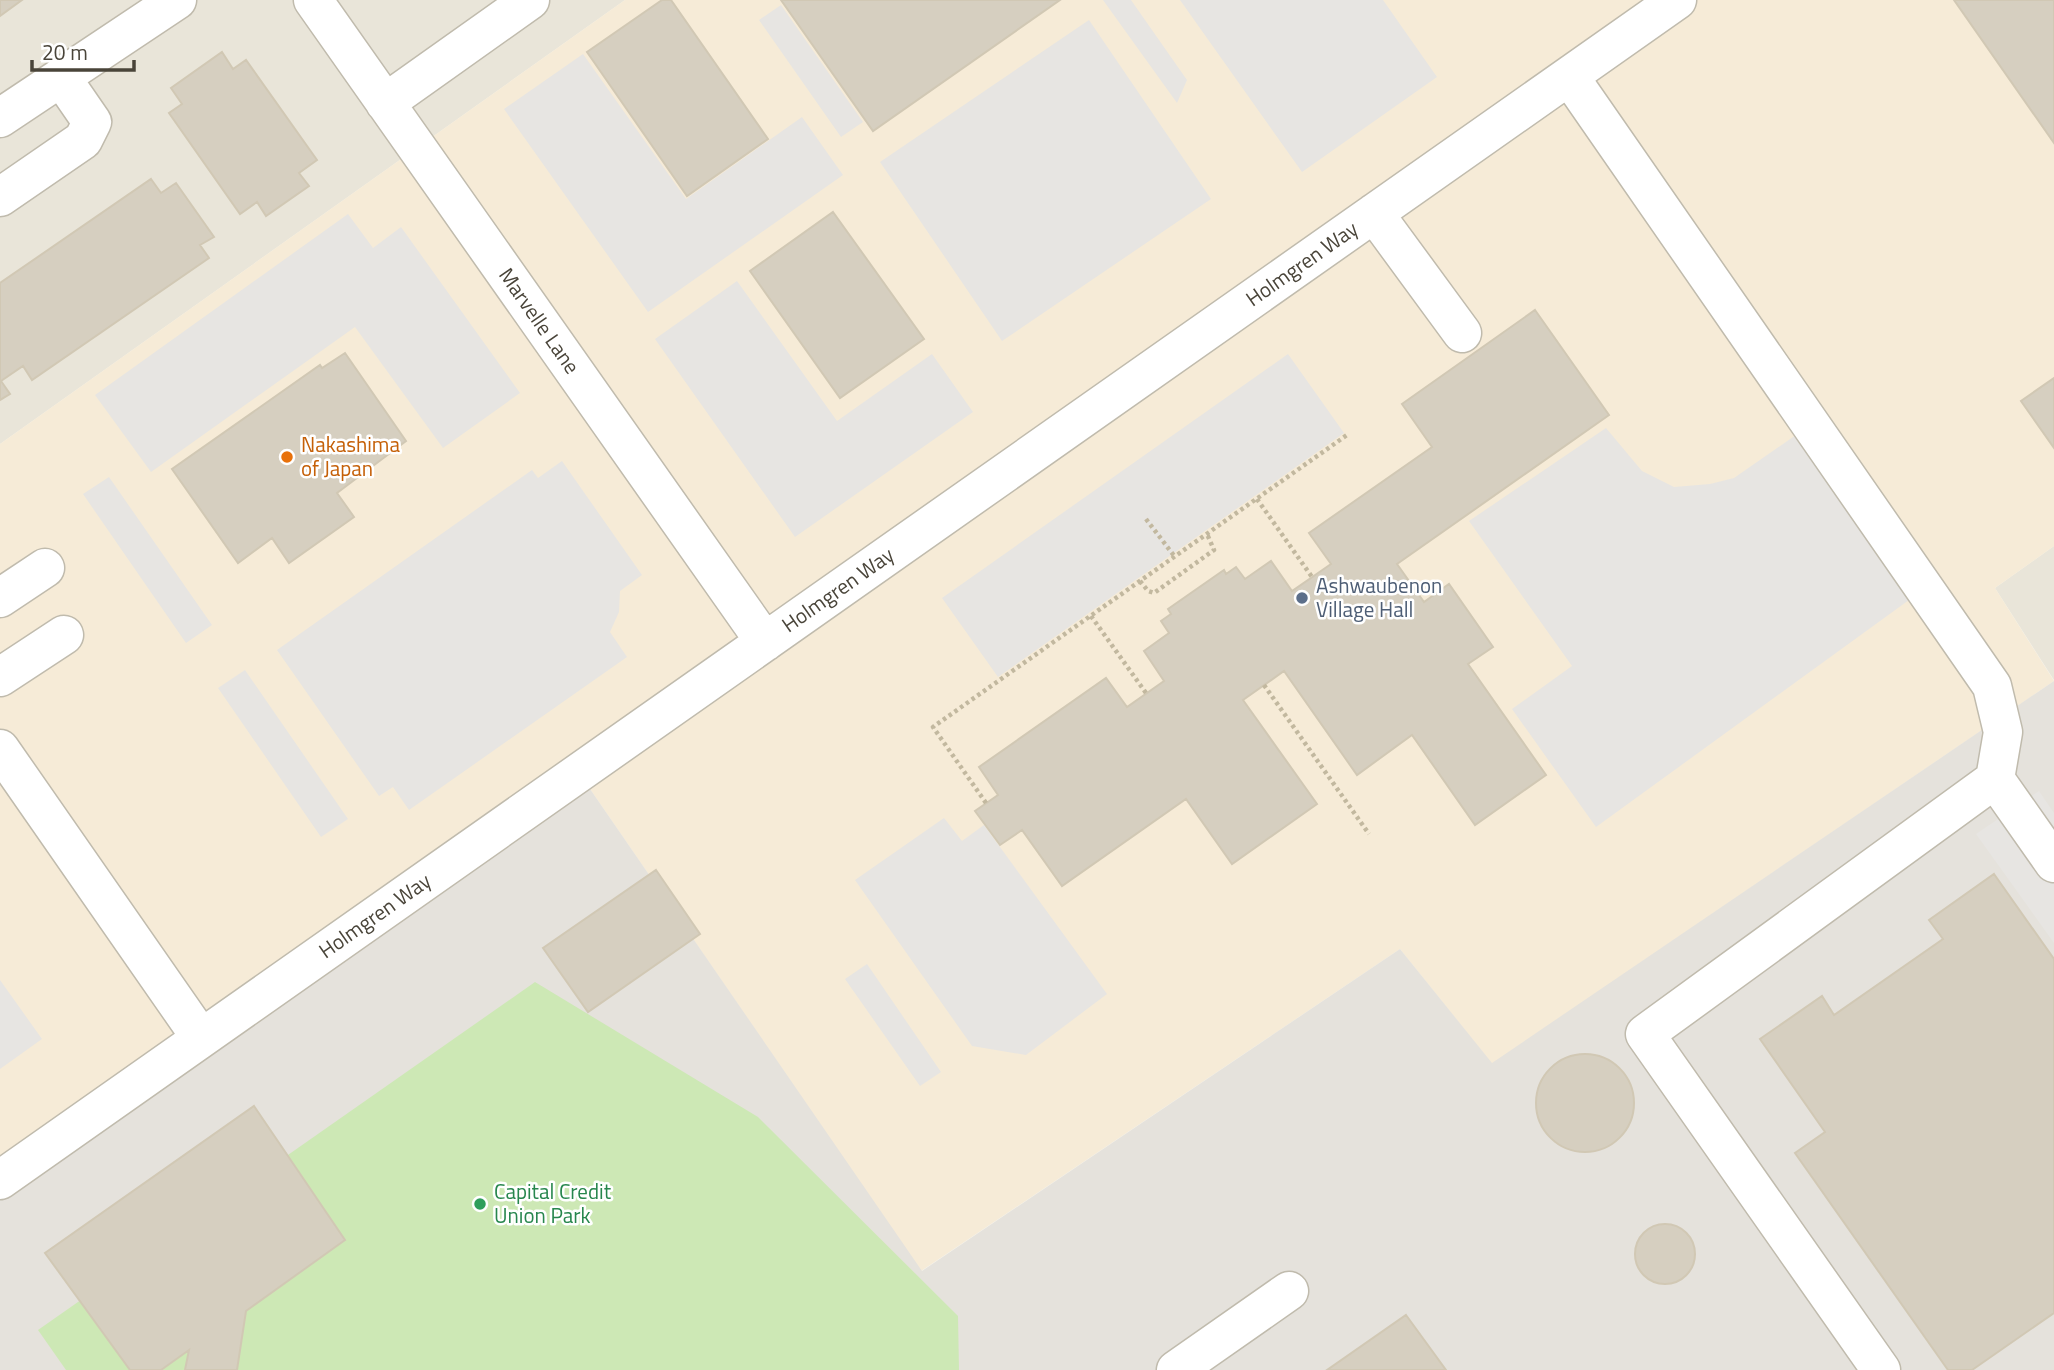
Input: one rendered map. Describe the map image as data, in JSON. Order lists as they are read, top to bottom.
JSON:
{
  "streets": {
    "street": ["Holmgren Way", "Marvelle Lane"]
  },
  "crossings": [
    ["Holmgren Way", "Marvelle Lane"]
  ],
  "places": ["Nakashima of Japan", "Ashwaubenon Village Hall", "Capital Credit Union Park"],
  "scale_bar": "20 m"
}
